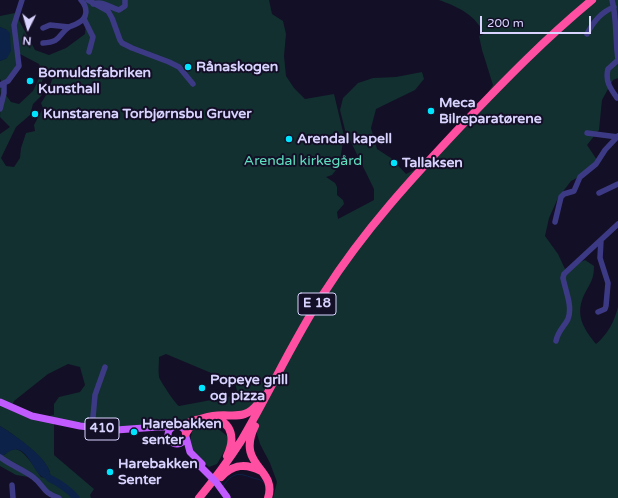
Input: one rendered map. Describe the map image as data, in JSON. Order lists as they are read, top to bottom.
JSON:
{
  "streets": {
    "highway": ["E 18"],
    "main road": ["410"]
  },
  "crossings": [
    ["E 18", "410"]
  ],
  "parks": ["Arendal kirkegård"],
  "places": [
    "Rånaskogen",
    "Bomuldsfabriken Kunsthall",
    "Meca Bilreparatørene",
    "Kunstarena Torbjørnsbu Gruver",
    "Arendal kapell",
    "Tallaksen",
    "Popeye grill og pizza",
    "Harebakken senter",
    "Harebakken Senter"
  ],
  "scale_bar": "200 m",
  "north": "bottom"
}
